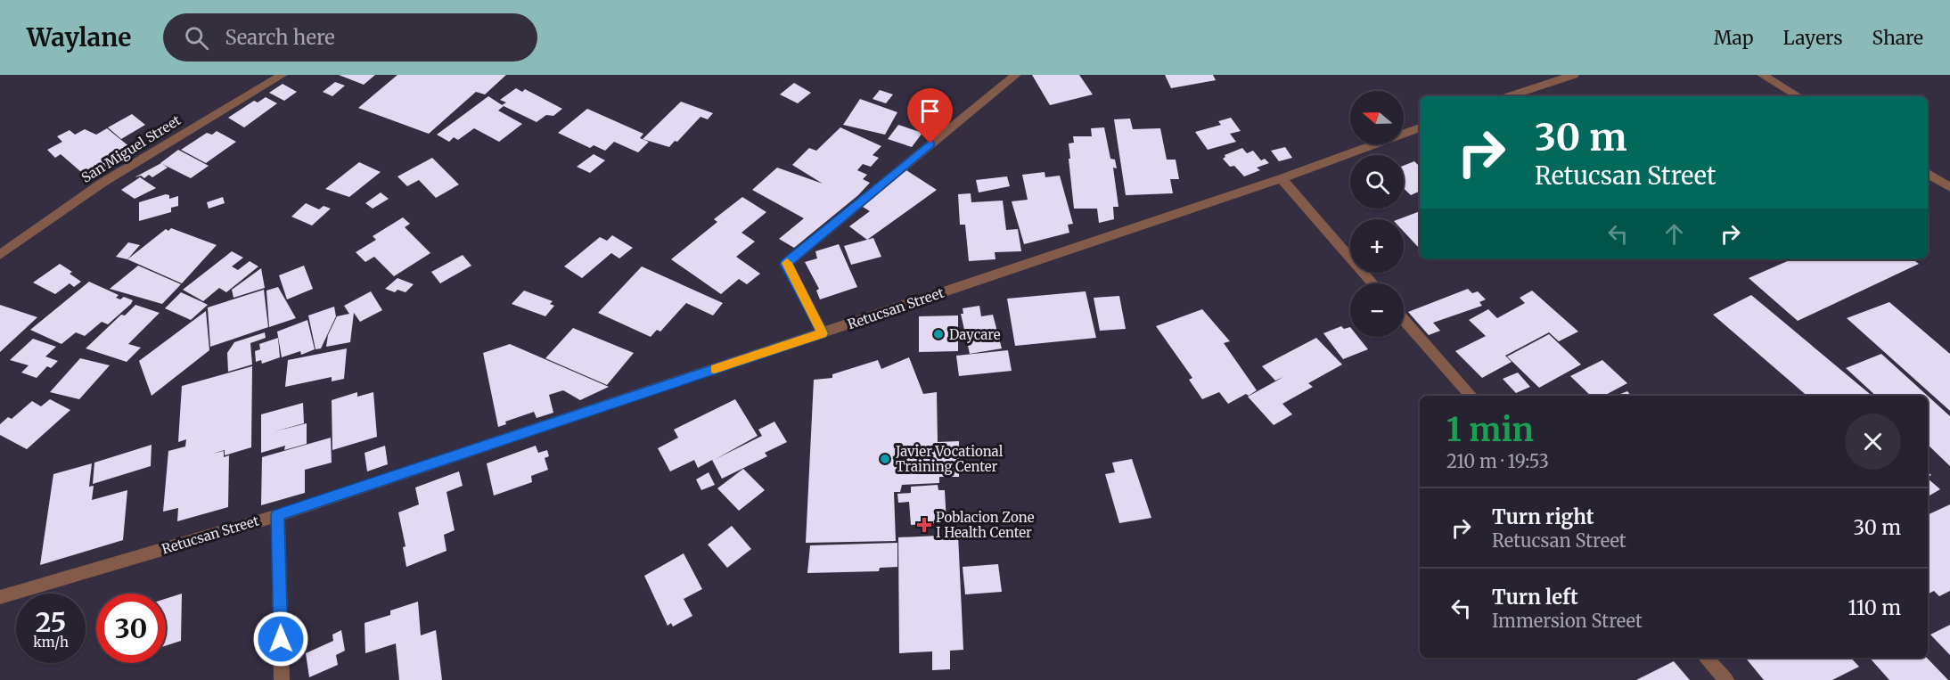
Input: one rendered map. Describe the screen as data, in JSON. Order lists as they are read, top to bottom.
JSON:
{
  "streets": {
    "street": ["San Miguel Street", "Retucsan Street"]
  },
  "places": {
    "other": ["Daycare", "Javier Vocational Training Center"],
    "health": ["Poblacion Zone I Health Center"]
  },
  "north": "left",
  "page": {
    "header": "Waylane",
    "search": "Search here",
    "nav": ["Map", "Layers", "Share"],
    "map_buttons": ["+", "−"],
    "turn": ["30 m", "Retucsan Street"],
    "heading": ["1 min", "210 m · 19:53"],
    "list": [
      {
        "name": "Turn right",
        "note": "Retucsan Street",
        "value": "30 m"
      },
      {
        "name": "Turn left",
        "note": "Immersion Street",
        "value": "110 m"
      }
    ],
    "speed": "25 km/h",
    "limit": "30"
  }
}
